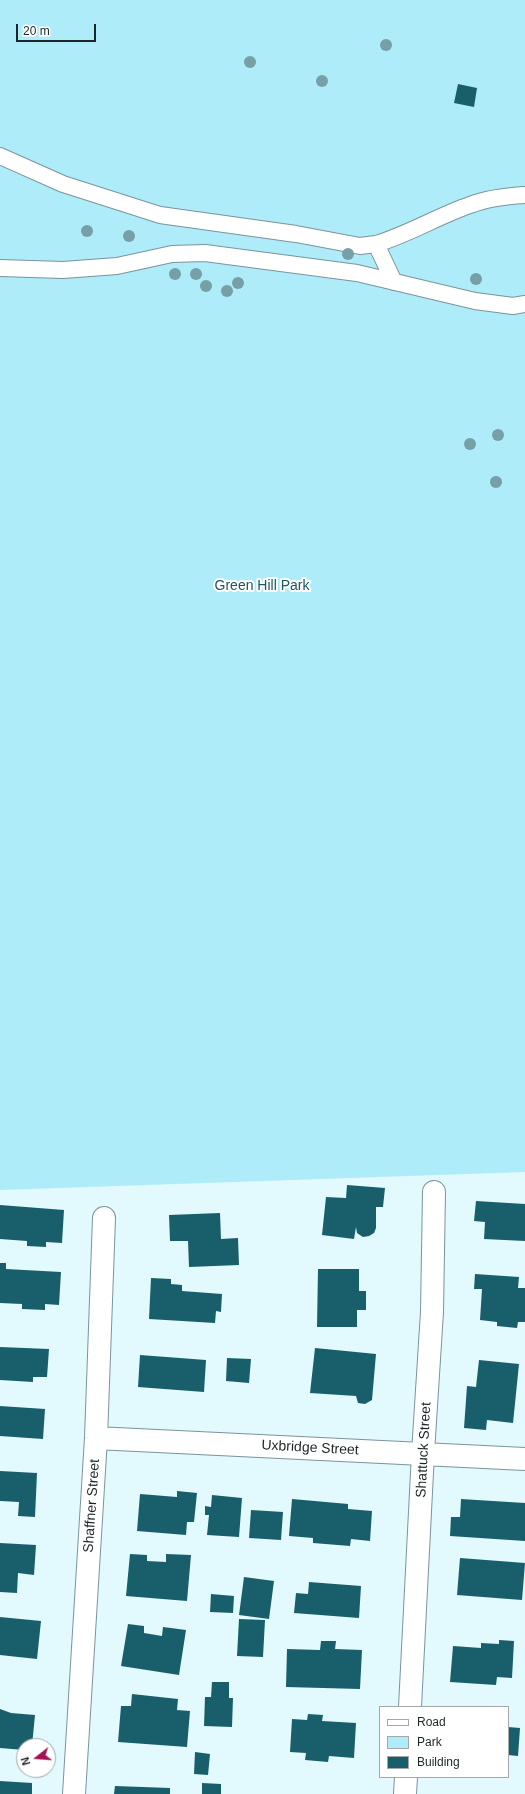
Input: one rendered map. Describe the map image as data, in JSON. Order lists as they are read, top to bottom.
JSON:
{
  "streets": {
    "street": ["Uxbridge Street", "Shattuck Street", "Shaffner Street"]
  },
  "crossings": [
    ["Uxbridge Street", "Shattuck Street"],
    ["Uxbridge Street", "Shaffner Street"]
  ],
  "parks": ["Green Hill Park"],
  "legend": ["Road", "Park", "Building"],
  "scale_bar": "20 m",
  "north": "left"
}
